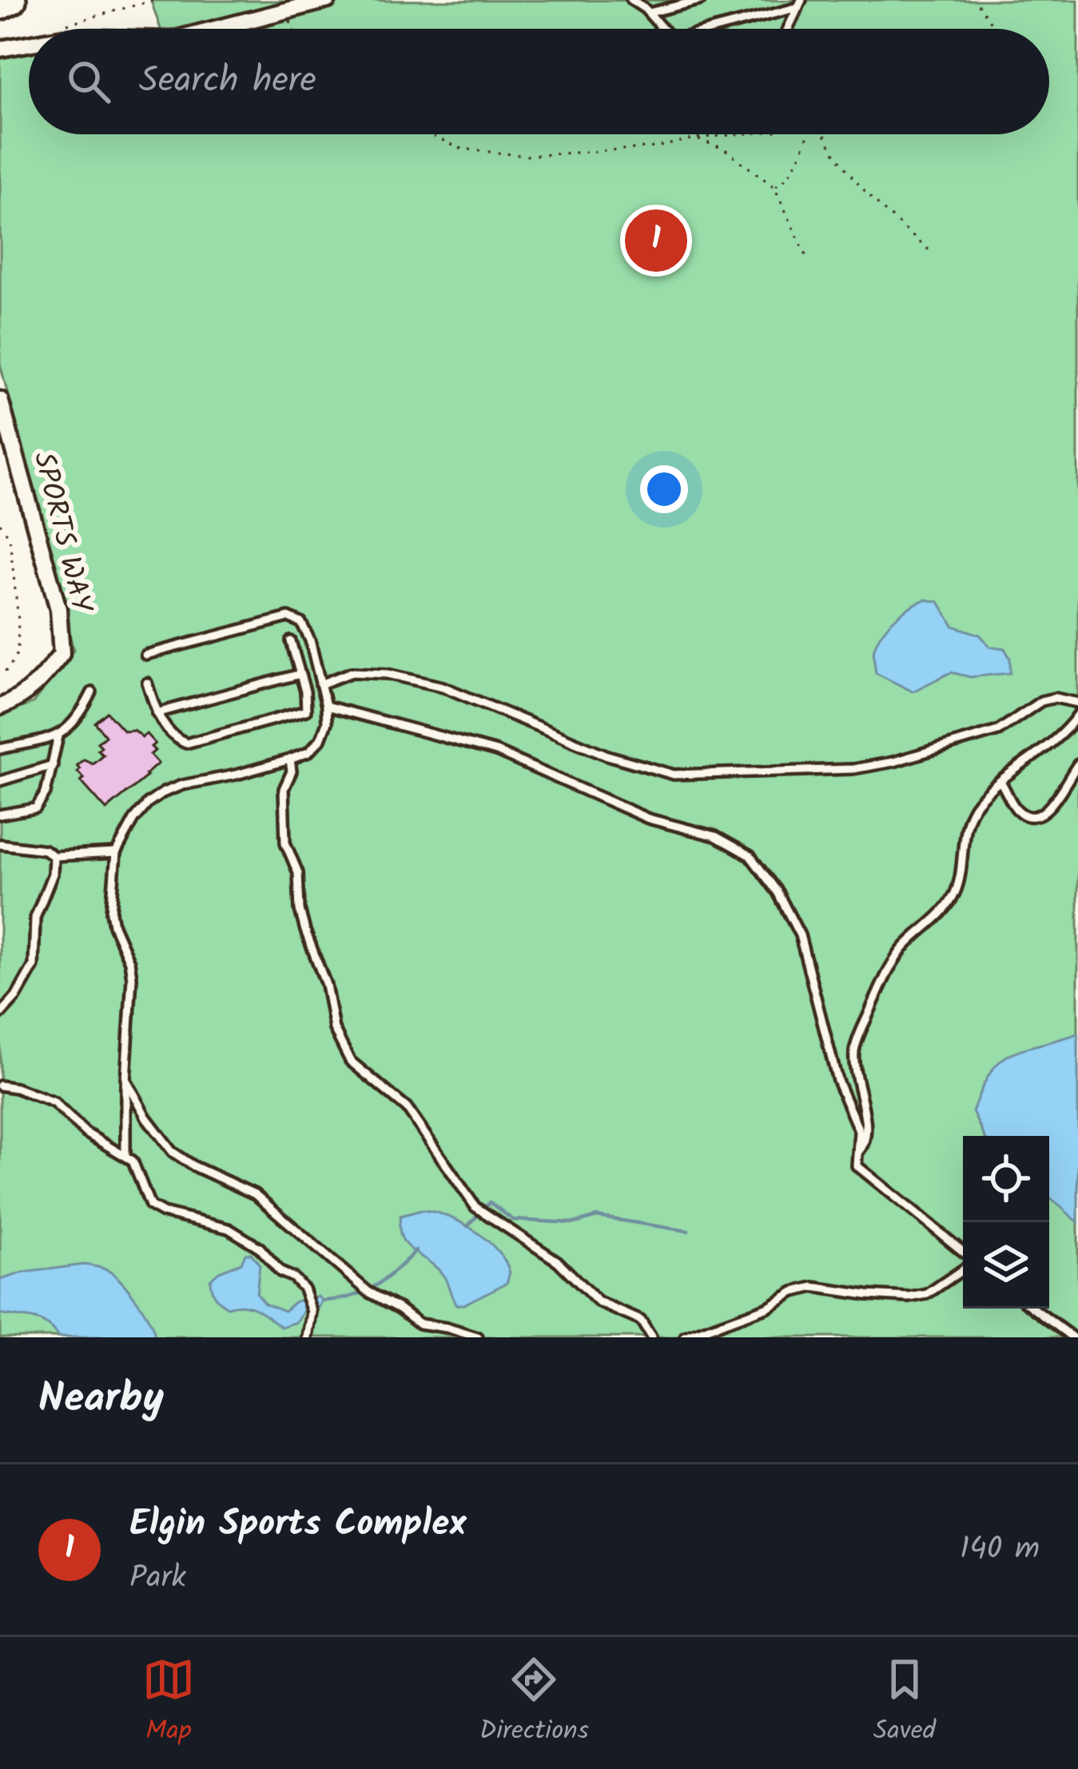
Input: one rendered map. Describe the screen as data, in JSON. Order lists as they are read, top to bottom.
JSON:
{
  "streets": {
    "street": ["SPORTS WAY"]
  },
  "page": {
    "search": "Search here",
    "pins": "1",
    "heading": "Nearby",
    "list": [
      {
        "mark": "1",
        "name": "Elgin Sports Complex",
        "note": "Park",
        "value": "140 m"
      }
    ],
    "nav": ["Map", "Directions", "Saved"]
  }
}
